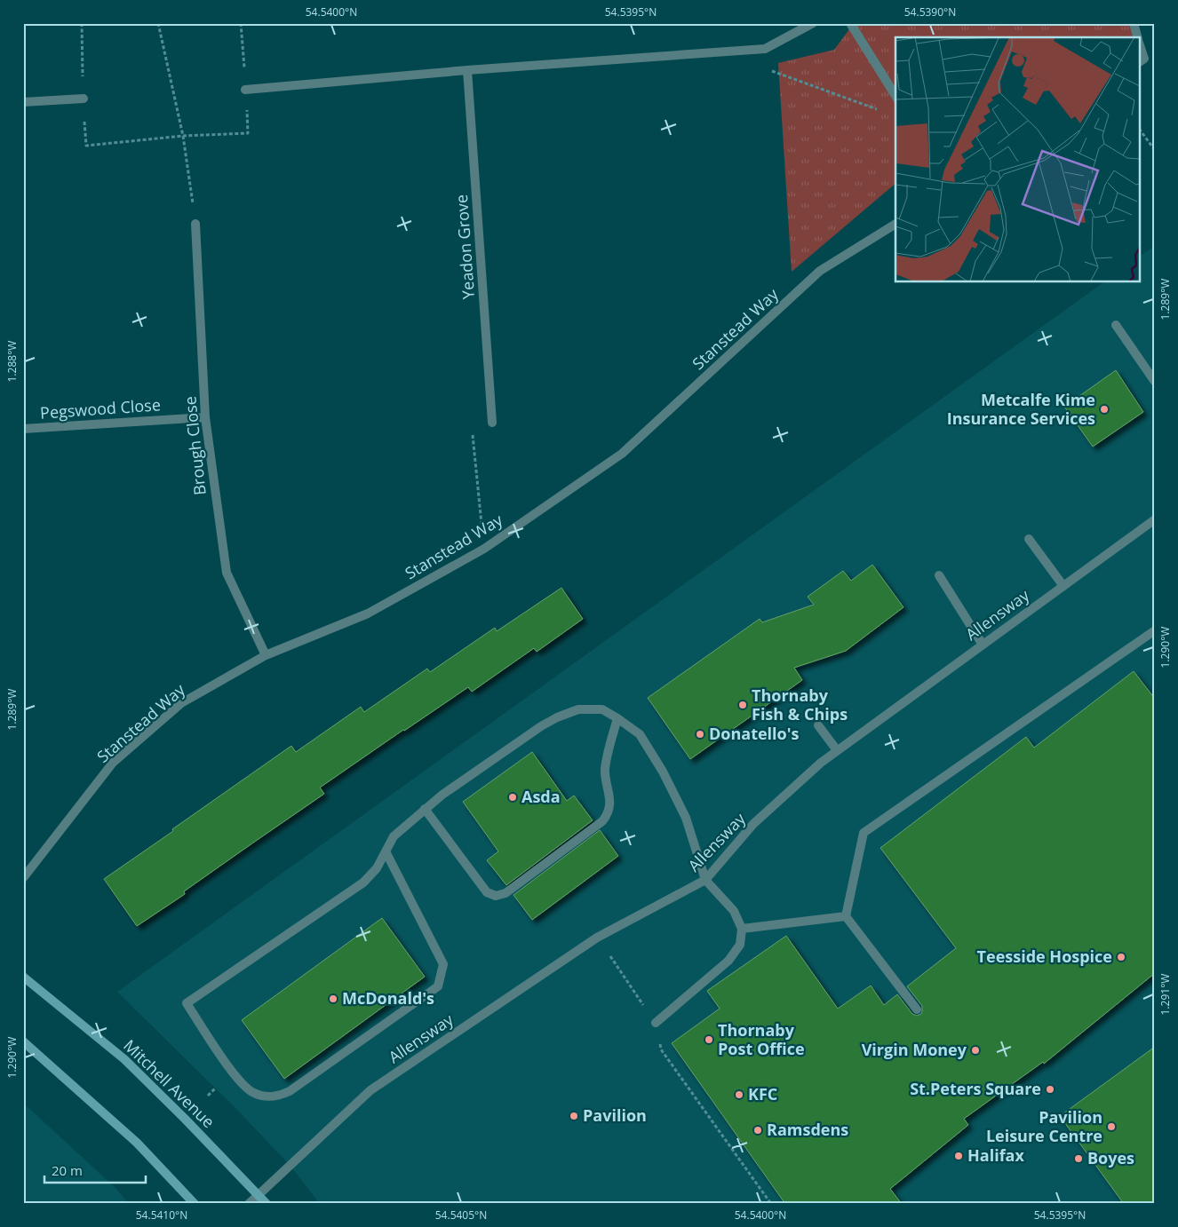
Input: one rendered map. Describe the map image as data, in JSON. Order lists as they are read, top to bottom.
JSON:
{
  "streets": {
    "street": [
      "Yeadon Grove",
      "Stanstead Way",
      "Pegswood Close",
      "Brough Close",
      "Allensway",
      "Mitchell Avenue"
    ]
  },
  "crossings": [
    ["Stanstead Way", "Brough Close"],
    ["Pegswood Close", "Brough Close"],
    ["Allensway", "Mitchell Avenue"]
  ],
  "places": [
    "Metcalfe Kime Insurance Services",
    "Thornaby Fish & Chips",
    "Donatello's",
    "Asda",
    "Teesside Hospice",
    "McDonald's",
    "Thornaby Post Office",
    "Virgin Money",
    "St.Peters Square",
    "KFC",
    "Pavilion",
    "Pavilion Leisure Centre",
    "Ramsdens",
    "Halifax",
    "Boyes"
  ],
  "scale_bar": "20 m",
  "coordinates": [
    "54.5400°N",
    "54.5395°N",
    "54.5390°N",
    "1.289°W",
    "1.288°W",
    "1.290°W",
    "1.291°W",
    "54.5410°N",
    "54.5405°N"
  ]
}
